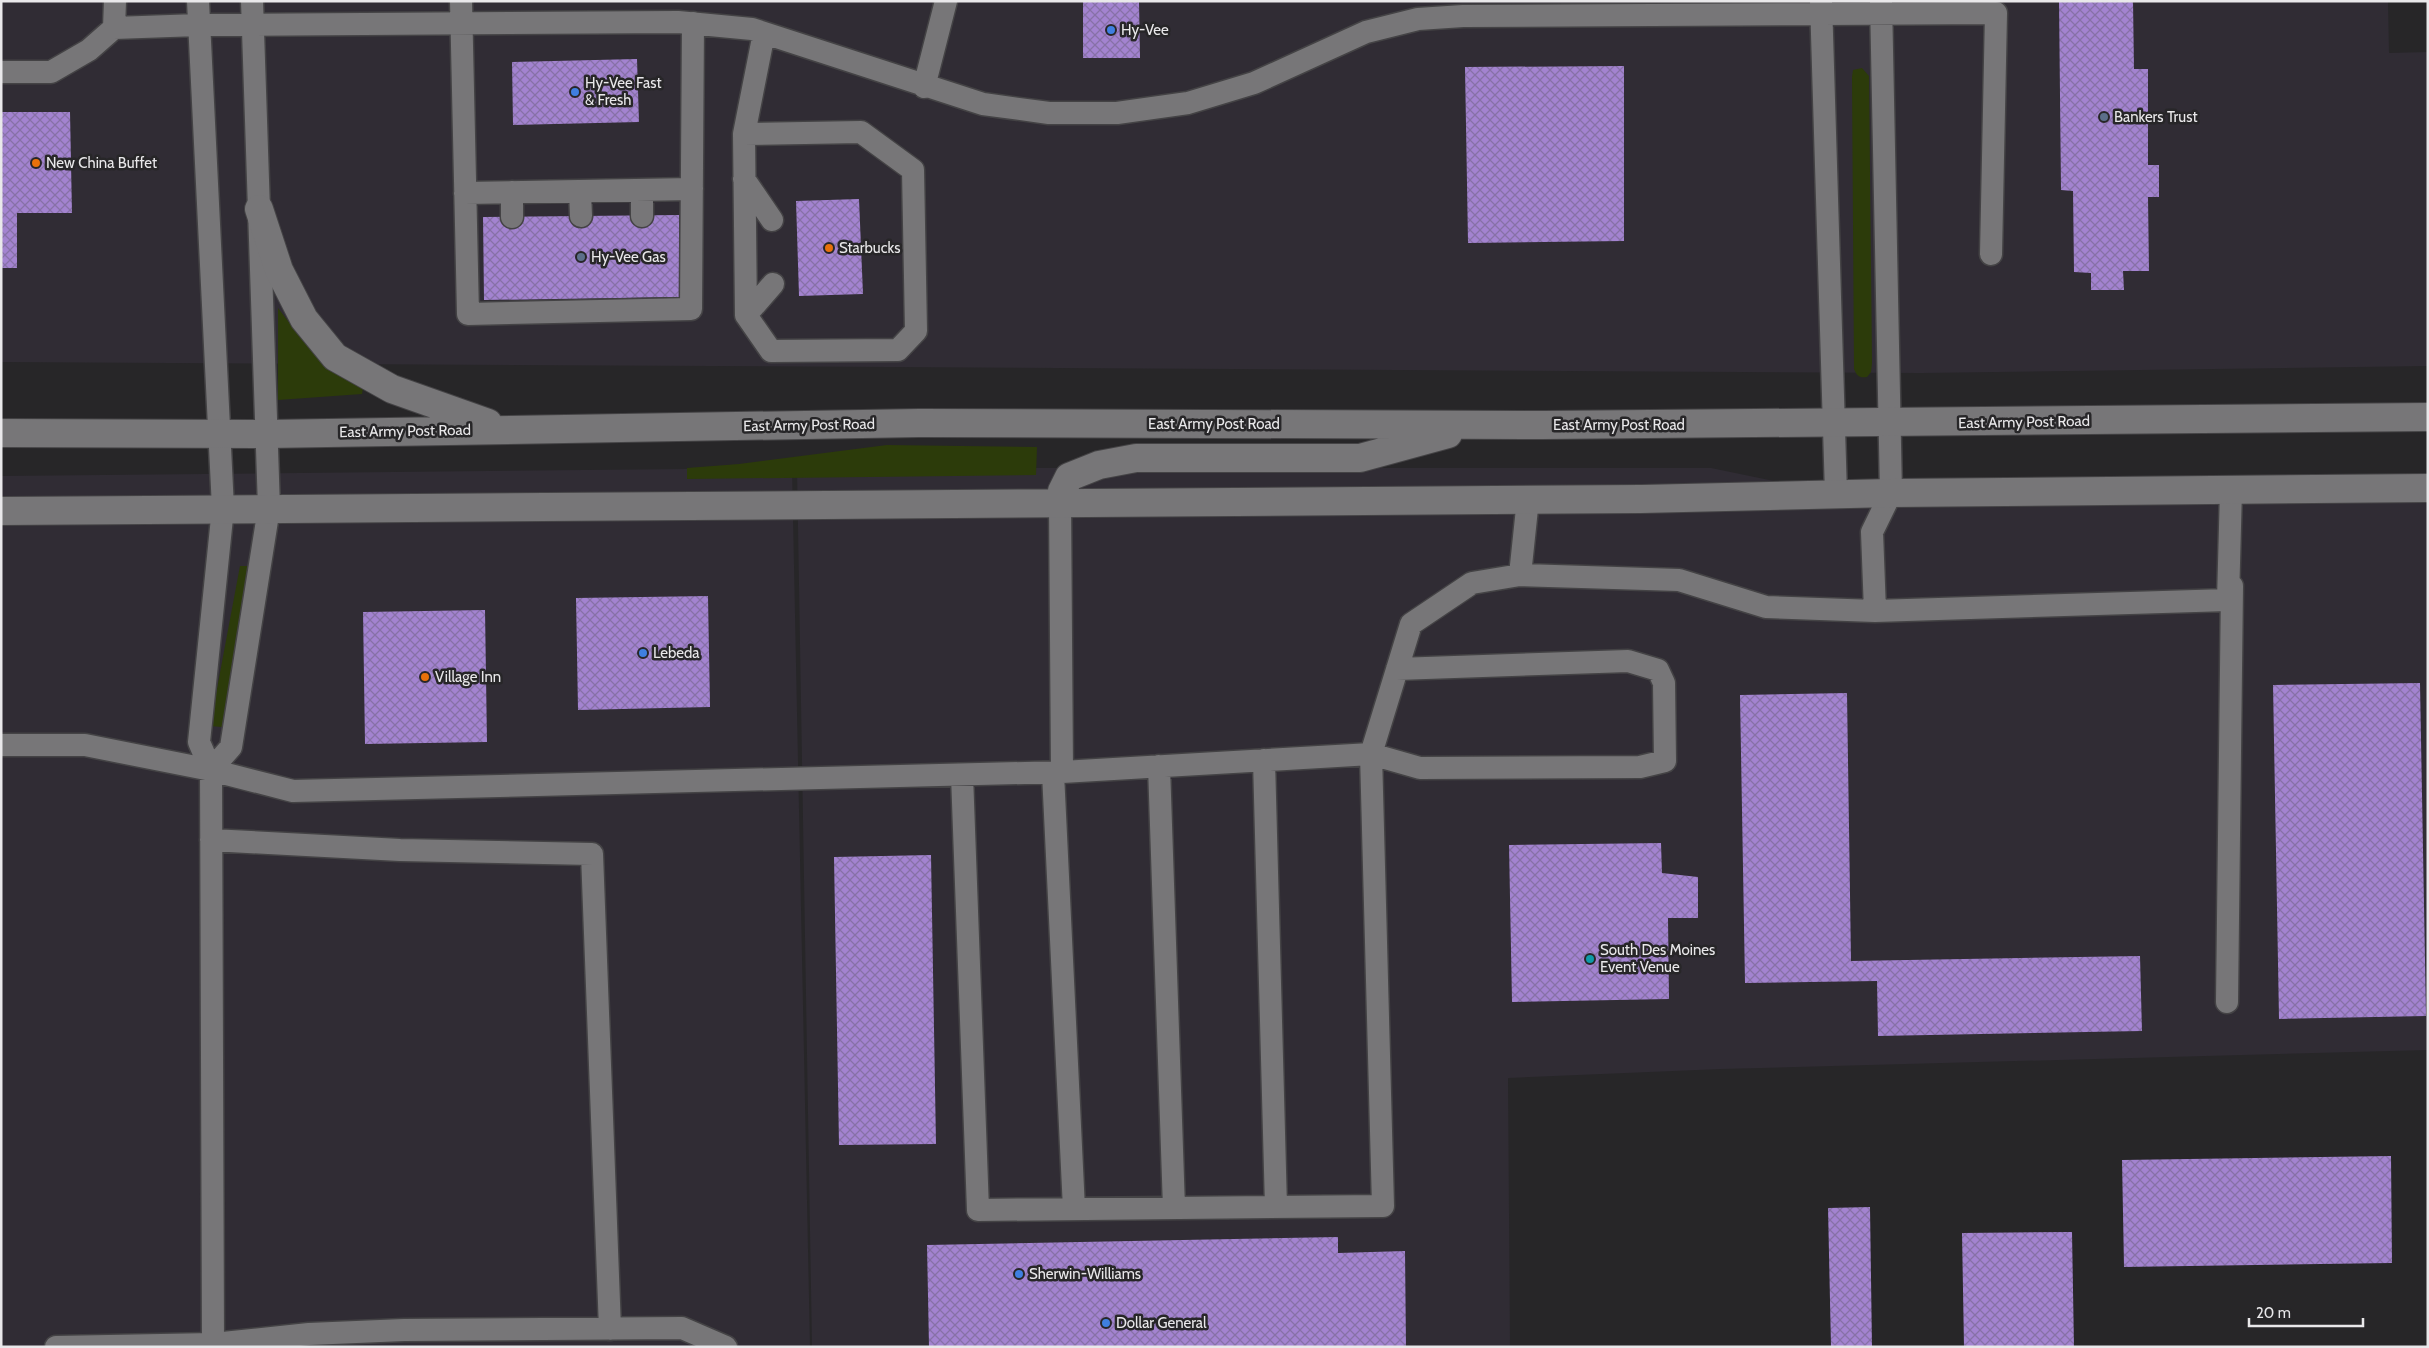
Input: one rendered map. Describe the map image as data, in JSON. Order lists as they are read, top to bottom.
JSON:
{
  "streets": {
    "main road": ["East Army Post Road"]
  },
  "places": [
    "Hy-Vee",
    "Hy-Vee Fast & Fresh",
    "Bankers Trust",
    "New China Buffet",
    "Starbucks",
    "Hy-Vee Gas",
    "Lebeda",
    "Village Inn",
    "South Des Moines Event Venue",
    "Sherwin-Williams",
    "Dollar General"
  ],
  "scale_bar": "20 m"
}
